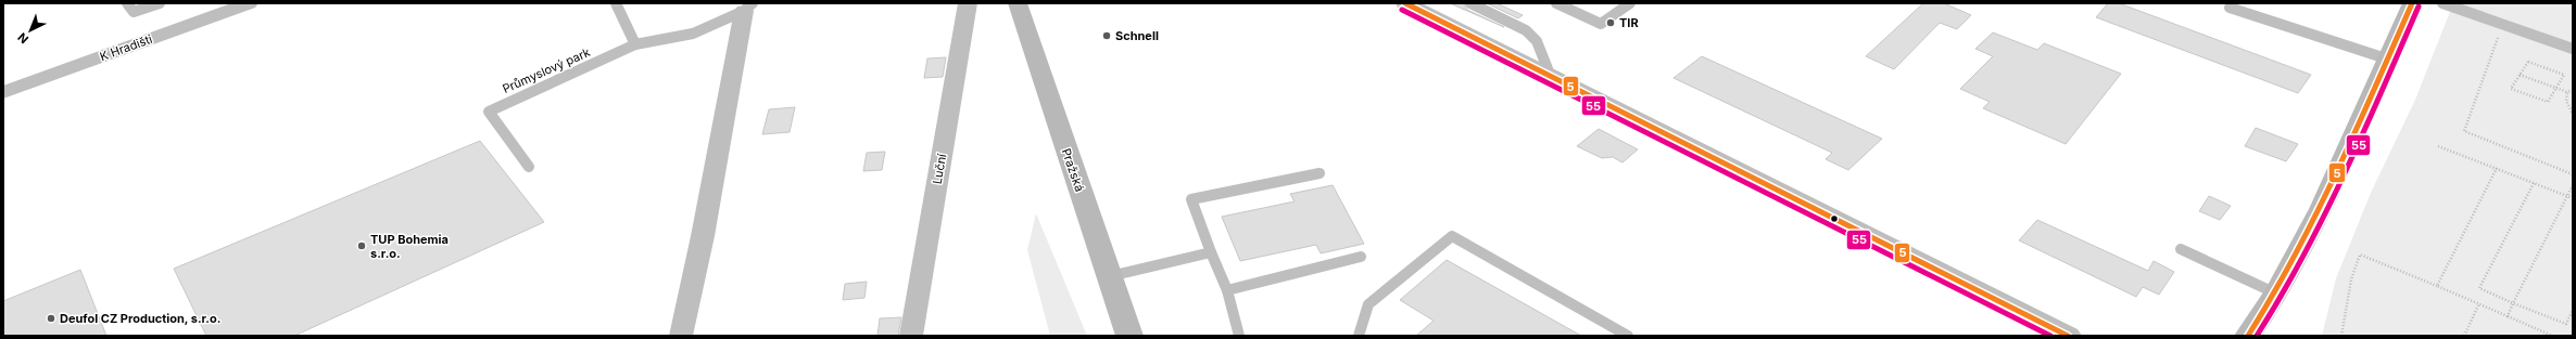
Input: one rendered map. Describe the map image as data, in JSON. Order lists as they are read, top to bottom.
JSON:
{
  "streets": {
    "main road": ["Pražská"],
    "street": ["K Hradišti", "Luční"],
    "lane": ["Průmyslový park"]
  },
  "places": [
    "TIR",
    "Schnell",
    "TUP Bohemia s.r.o.",
    "Deufol CZ Production, s.r.o."
  ],
  "lines": ["transit line 5", "transit line 55"],
  "north": "bottom left"
}
